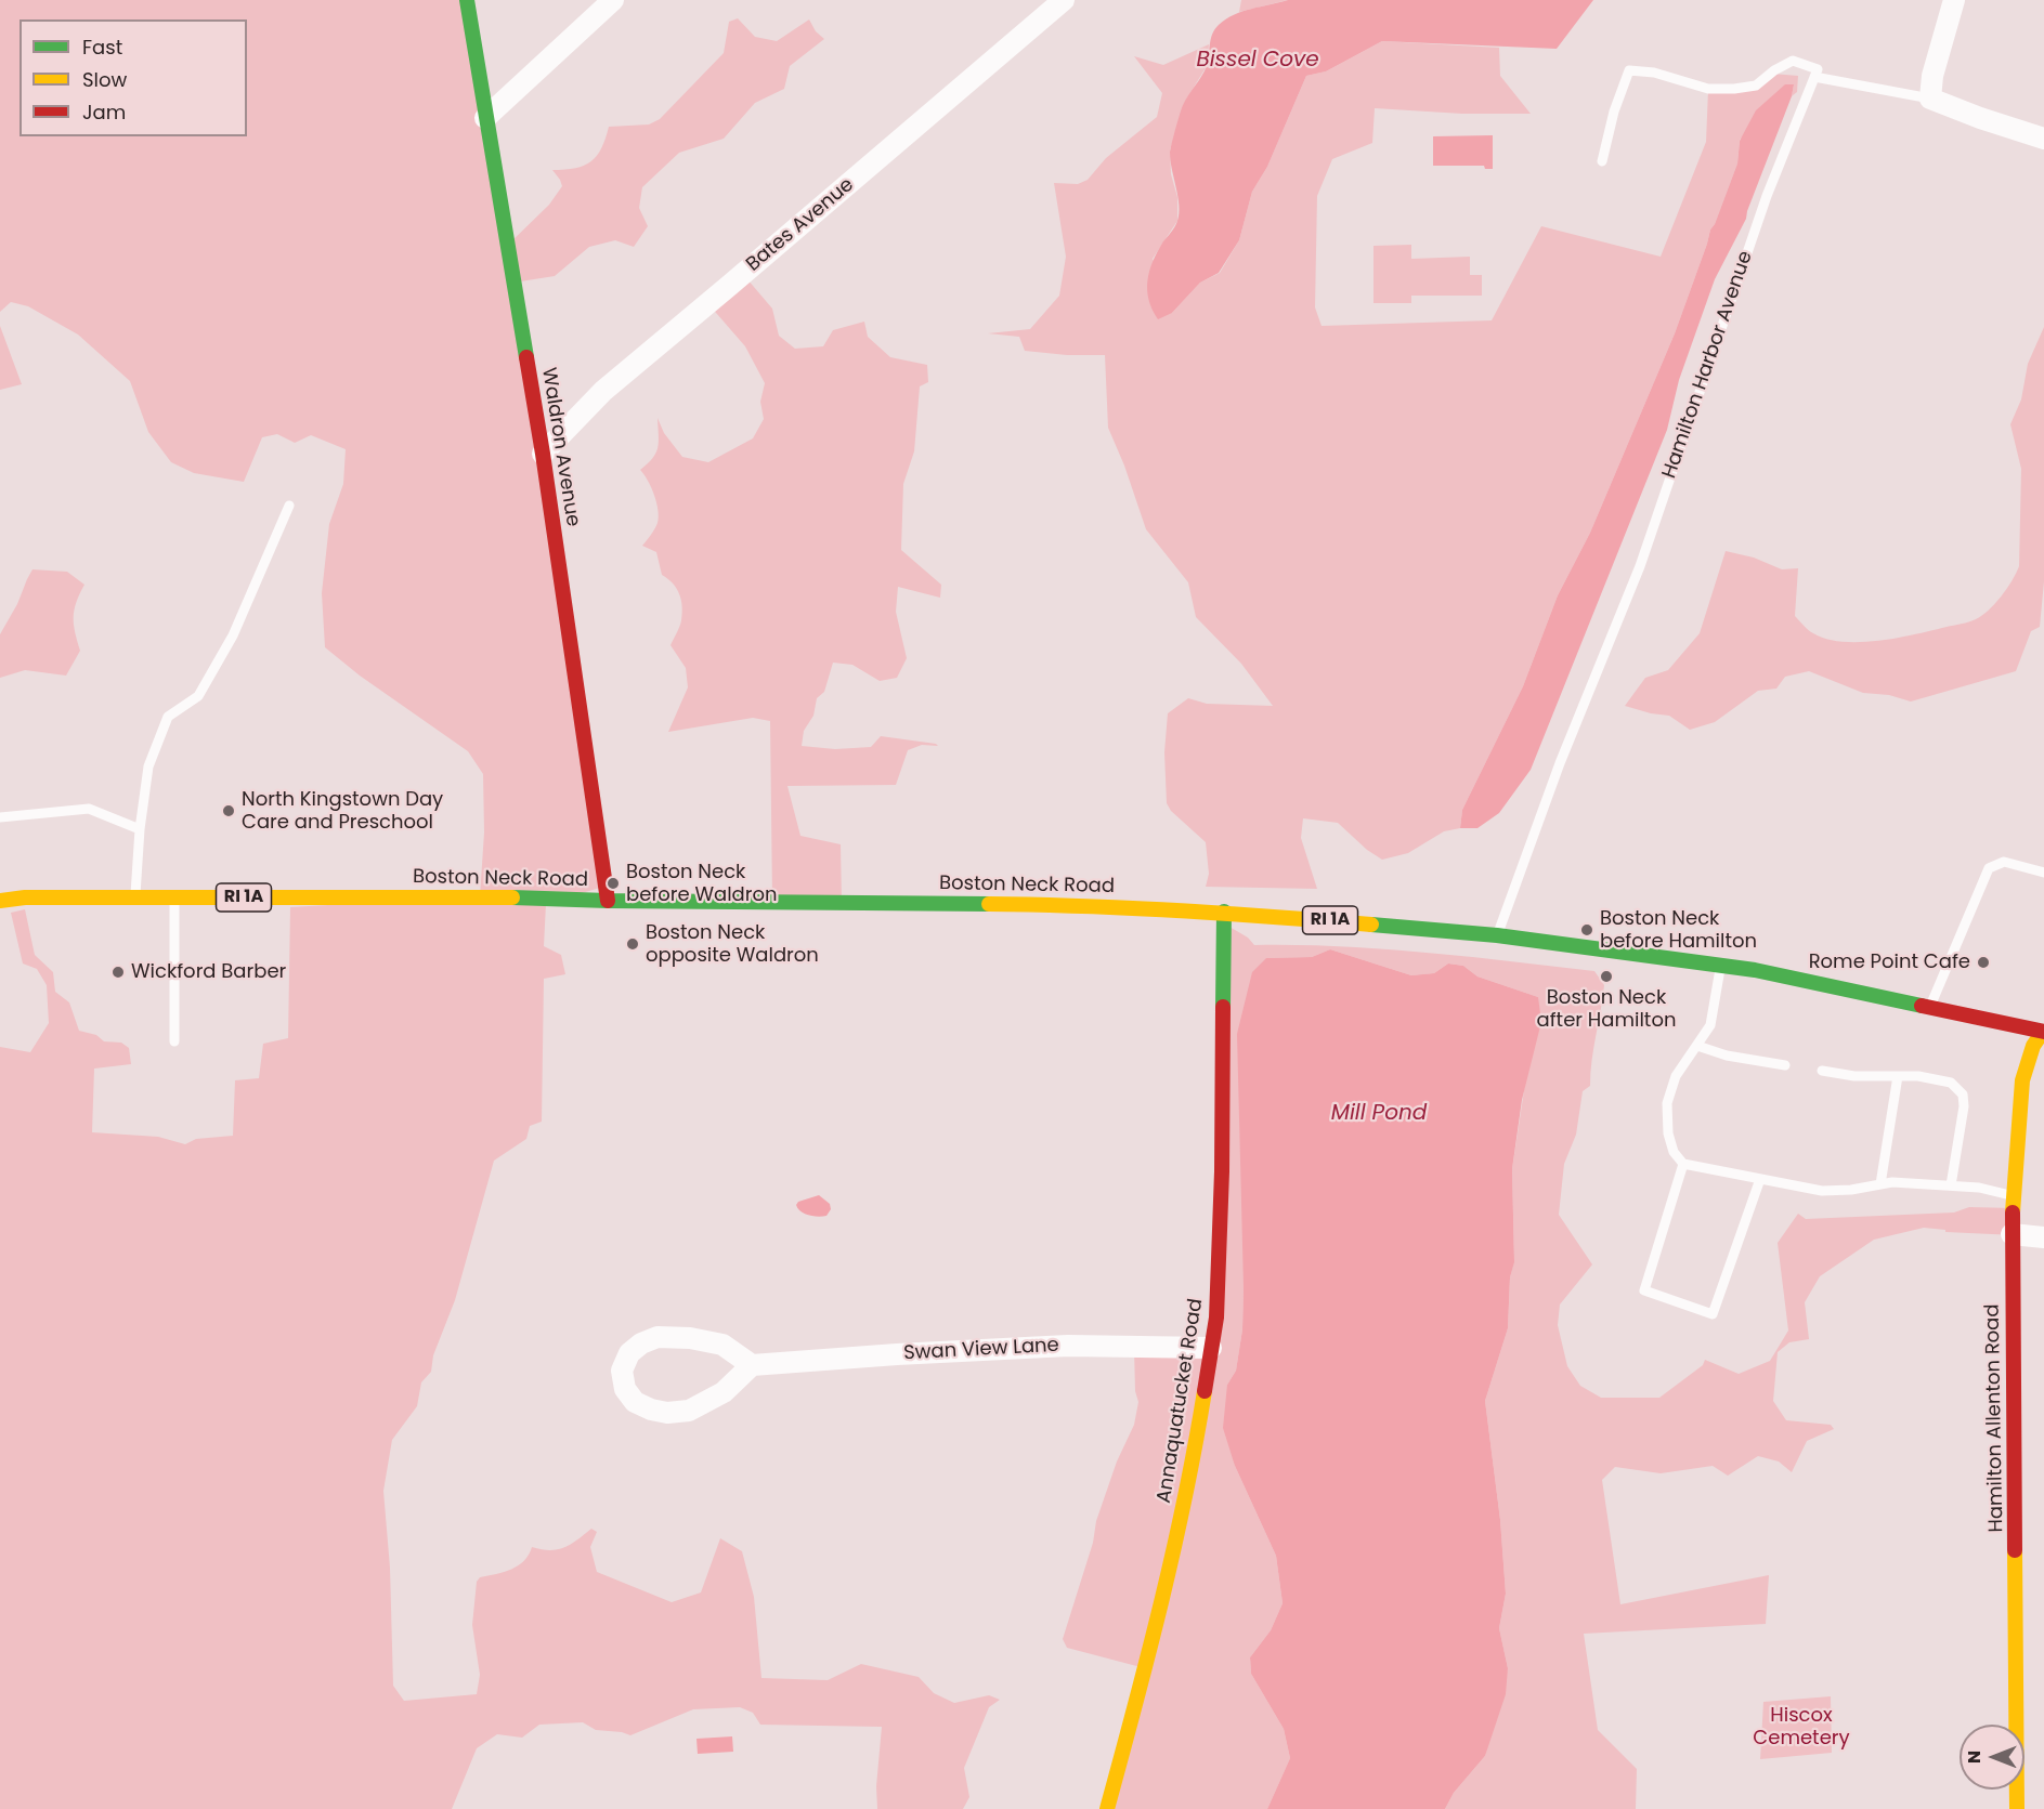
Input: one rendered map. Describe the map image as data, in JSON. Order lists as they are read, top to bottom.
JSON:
{
  "streets": {
    "street": [
      "Bates Avenue",
      "Waldron Avenue",
      "Boston Neck Road",
      "RI 1A",
      "Swan View Lane",
      "Annaquatucket Road",
      "Hamilton Allenton Road"
    ],
    "lane": ["Hamilton Harbor Avenue"]
  },
  "crossings": [
    ["Bates Avenue", "Waldron Avenue"],
    ["Hamilton Harbor Avenue", "Boston Neck Road"],
    ["Waldron Avenue", "Boston Neck Road"],
    ["Boston Neck Road", "Annaquatucket Road"],
    ["Boston Neck Road", "Hamilton Allenton Road"],
    ["Swan View Lane", "Annaquatucket Road"]
  ],
  "water": ["Bissel Cove", "Mill Pond"],
  "parks": ["Hiscox Cemetery"],
  "places": [
    "North Kingstown Day Care and Preschool",
    "Boston Neck before Waldron",
    "Boston Neck before Hamilton",
    "Boston Neck opposite Waldron",
    "Rome Point Cafe",
    "Wickford Barber",
    "Boston Neck after Hamilton"
  ],
  "legend": ["Fast", "Slow", "Jam"],
  "north": "left"
}
